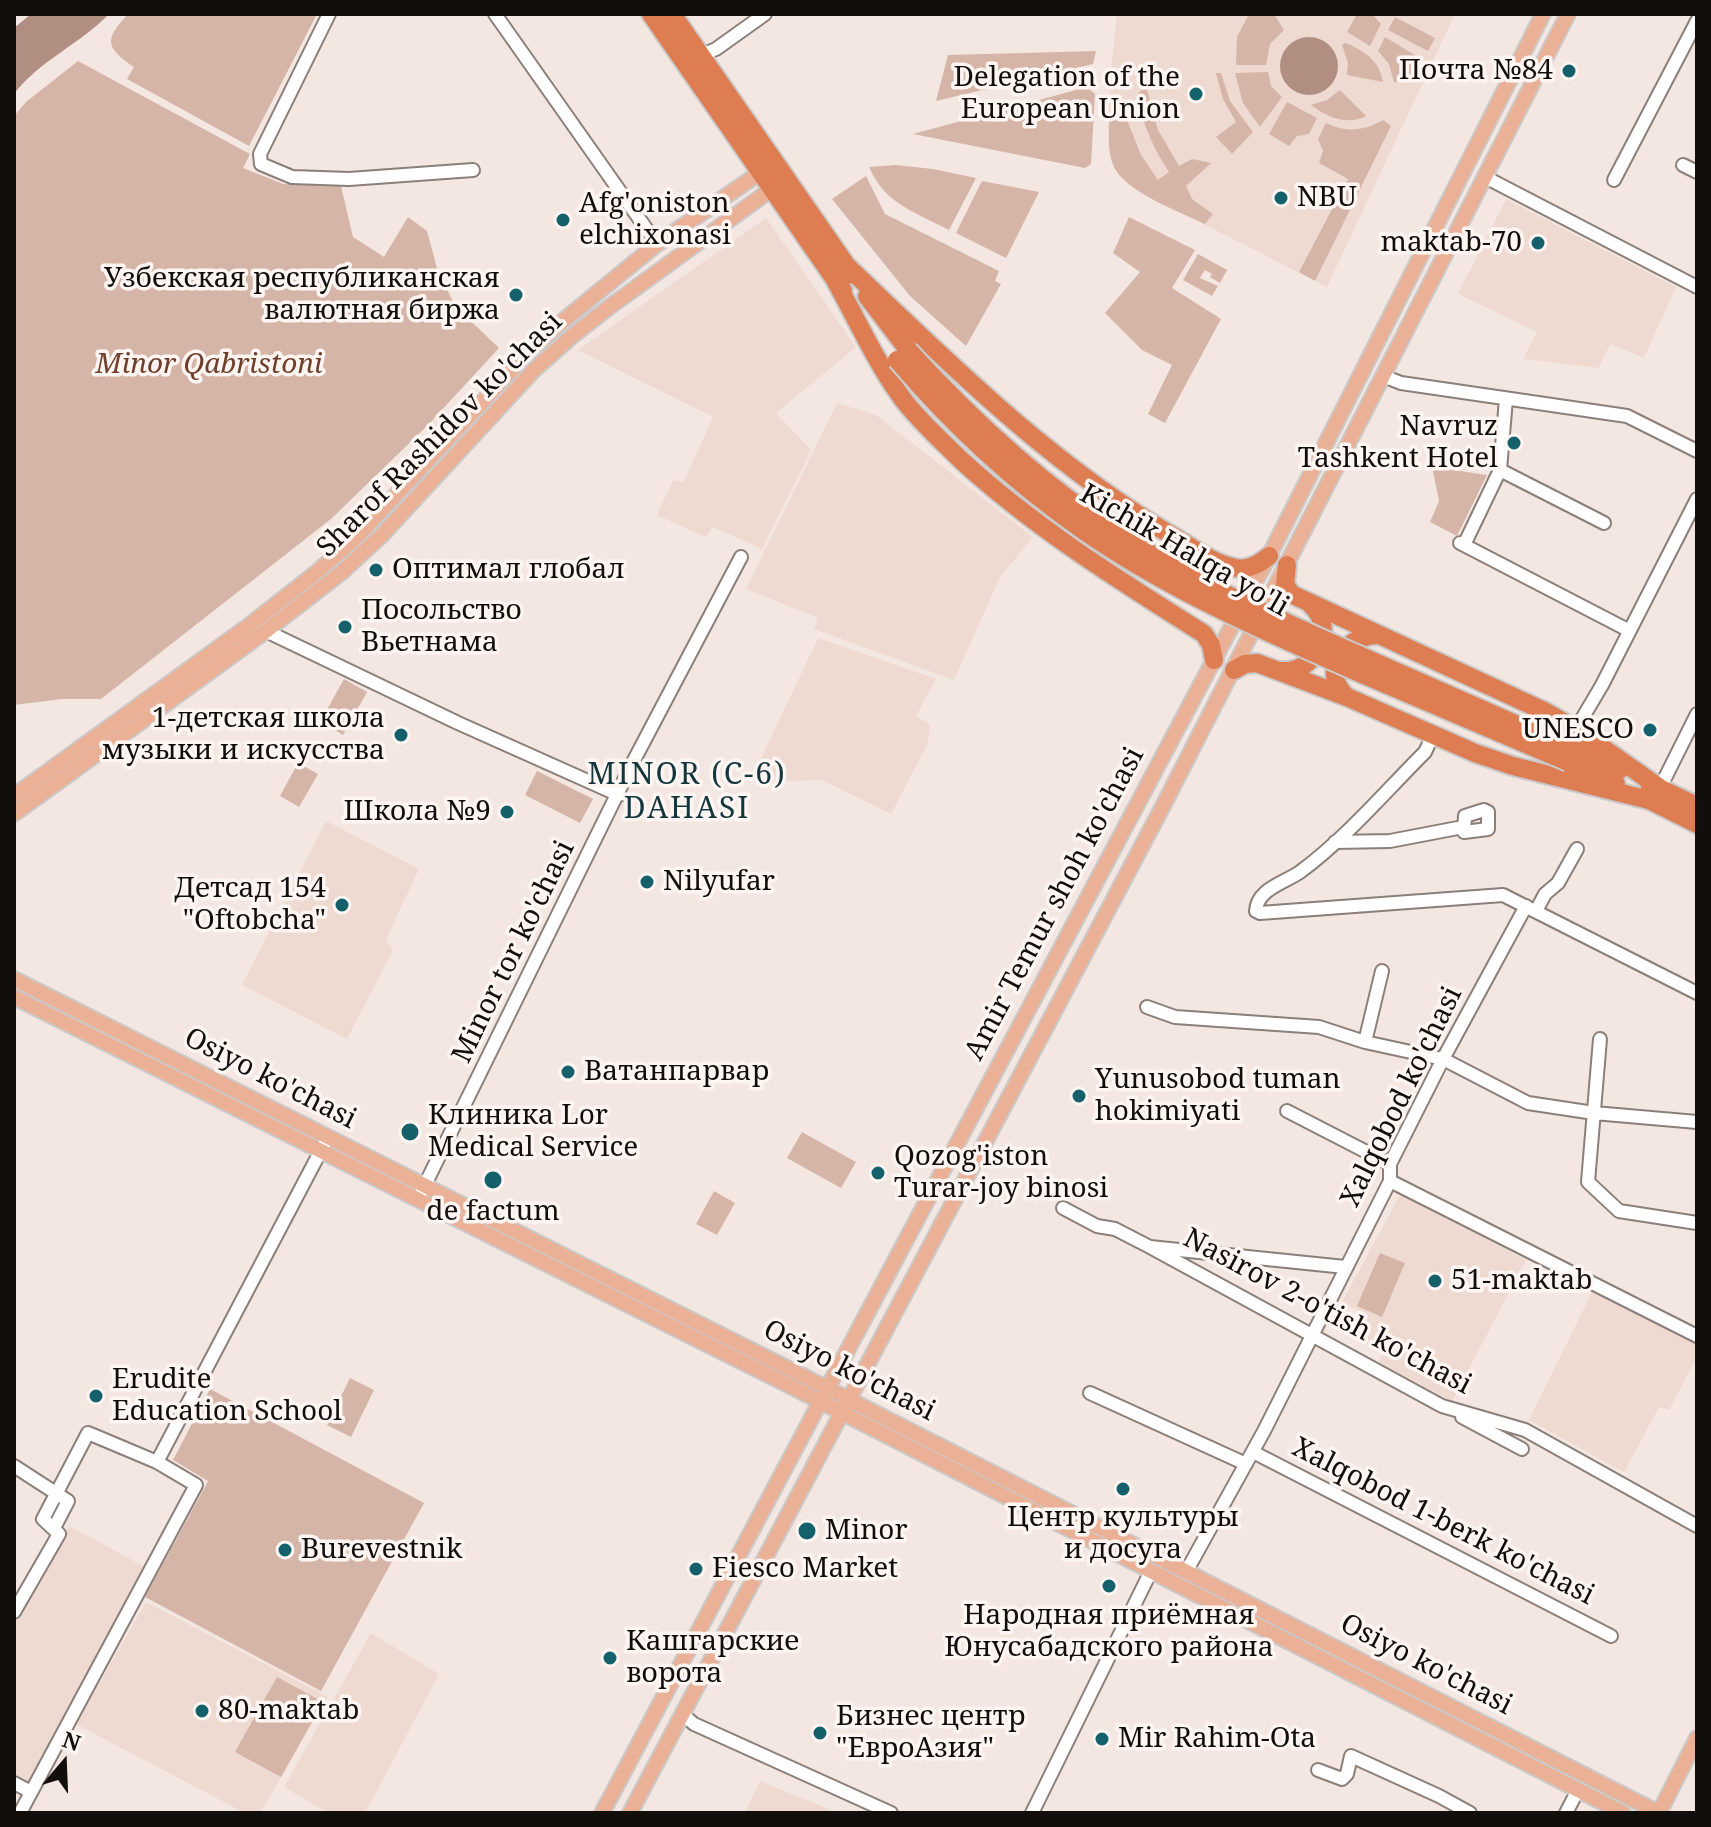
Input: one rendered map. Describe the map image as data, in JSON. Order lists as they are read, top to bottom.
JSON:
{
  "streets": {
    "highway": ["Kichik Halqa yo'li"],
    "main road": ["Sharof Rashidov ko'chasi", "Amir Temur shoh ko'chasi", "Osiyo ko'chasi"],
    "street": [
      "Minor tor ko'chasi",
      "Xalqobod ko'chasi",
      "Nasirov 2-o'tish ko'chasi",
      "Xalqobod 1-berk ko'chasi"
    ]
  },
  "crossings": [
    ["Sharof Rashidov ko'chasi", "Kichik Halqa yo'li"],
    ["Amir Temur shoh ko'chasi", "Osiyo ko'chasi"],
    ["Minor tor ko'chasi", "Osiyo ko'chasi"],
    ["Osiyo ko'chasi", "Xalqobod ko'chasi"],
    ["Xalqobod ko'chasi", "Nasirov 2-o'tish ko'chasi"],
    ["Xalqobod ko'chasi", "Xalqobod 1-berk ko'chasi"]
  ],
  "districts": ["MINOR (C-6) DAHASI"],
  "parks": ["Minor Qabristoni"],
  "places": [
    "Почта №84",
    "Delegation of the European Union",
    "NBU",
    "Afg'oniston elchixonasi",
    "maktab-70",
    "Узбекская республиканская валютная биржа",
    "Navruz Tashkent Hotel",
    "Оптимал глобал",
    "Посольство Вьетнама",
    "UNESCO",
    "1-детская школа музыки и искусства",
    "Школа №9",
    "Nilyufar",
    "Детсад 154 \"Oftobcha\"",
    "Ватанпарвар",
    "Yunusobod tuman hokimiyati",
    "Клиника Lor Medical Service",
    "Qozog'iston Turar-joy binosi",
    "de factum",
    "51-maktab",
    "Erudite Education School",
    "Центр культуры и досуга",
    "Minor",
    "Burevestnik",
    "Fiesco Market",
    "Народная приёмная Юнусабадского района",
    "Кашгарские ворота",
    "80-maktab",
    "Бизнес центр \"ЕвроАзия\"",
    "Mir Rahim-Ota"
  ],
  "north": "top"
}
